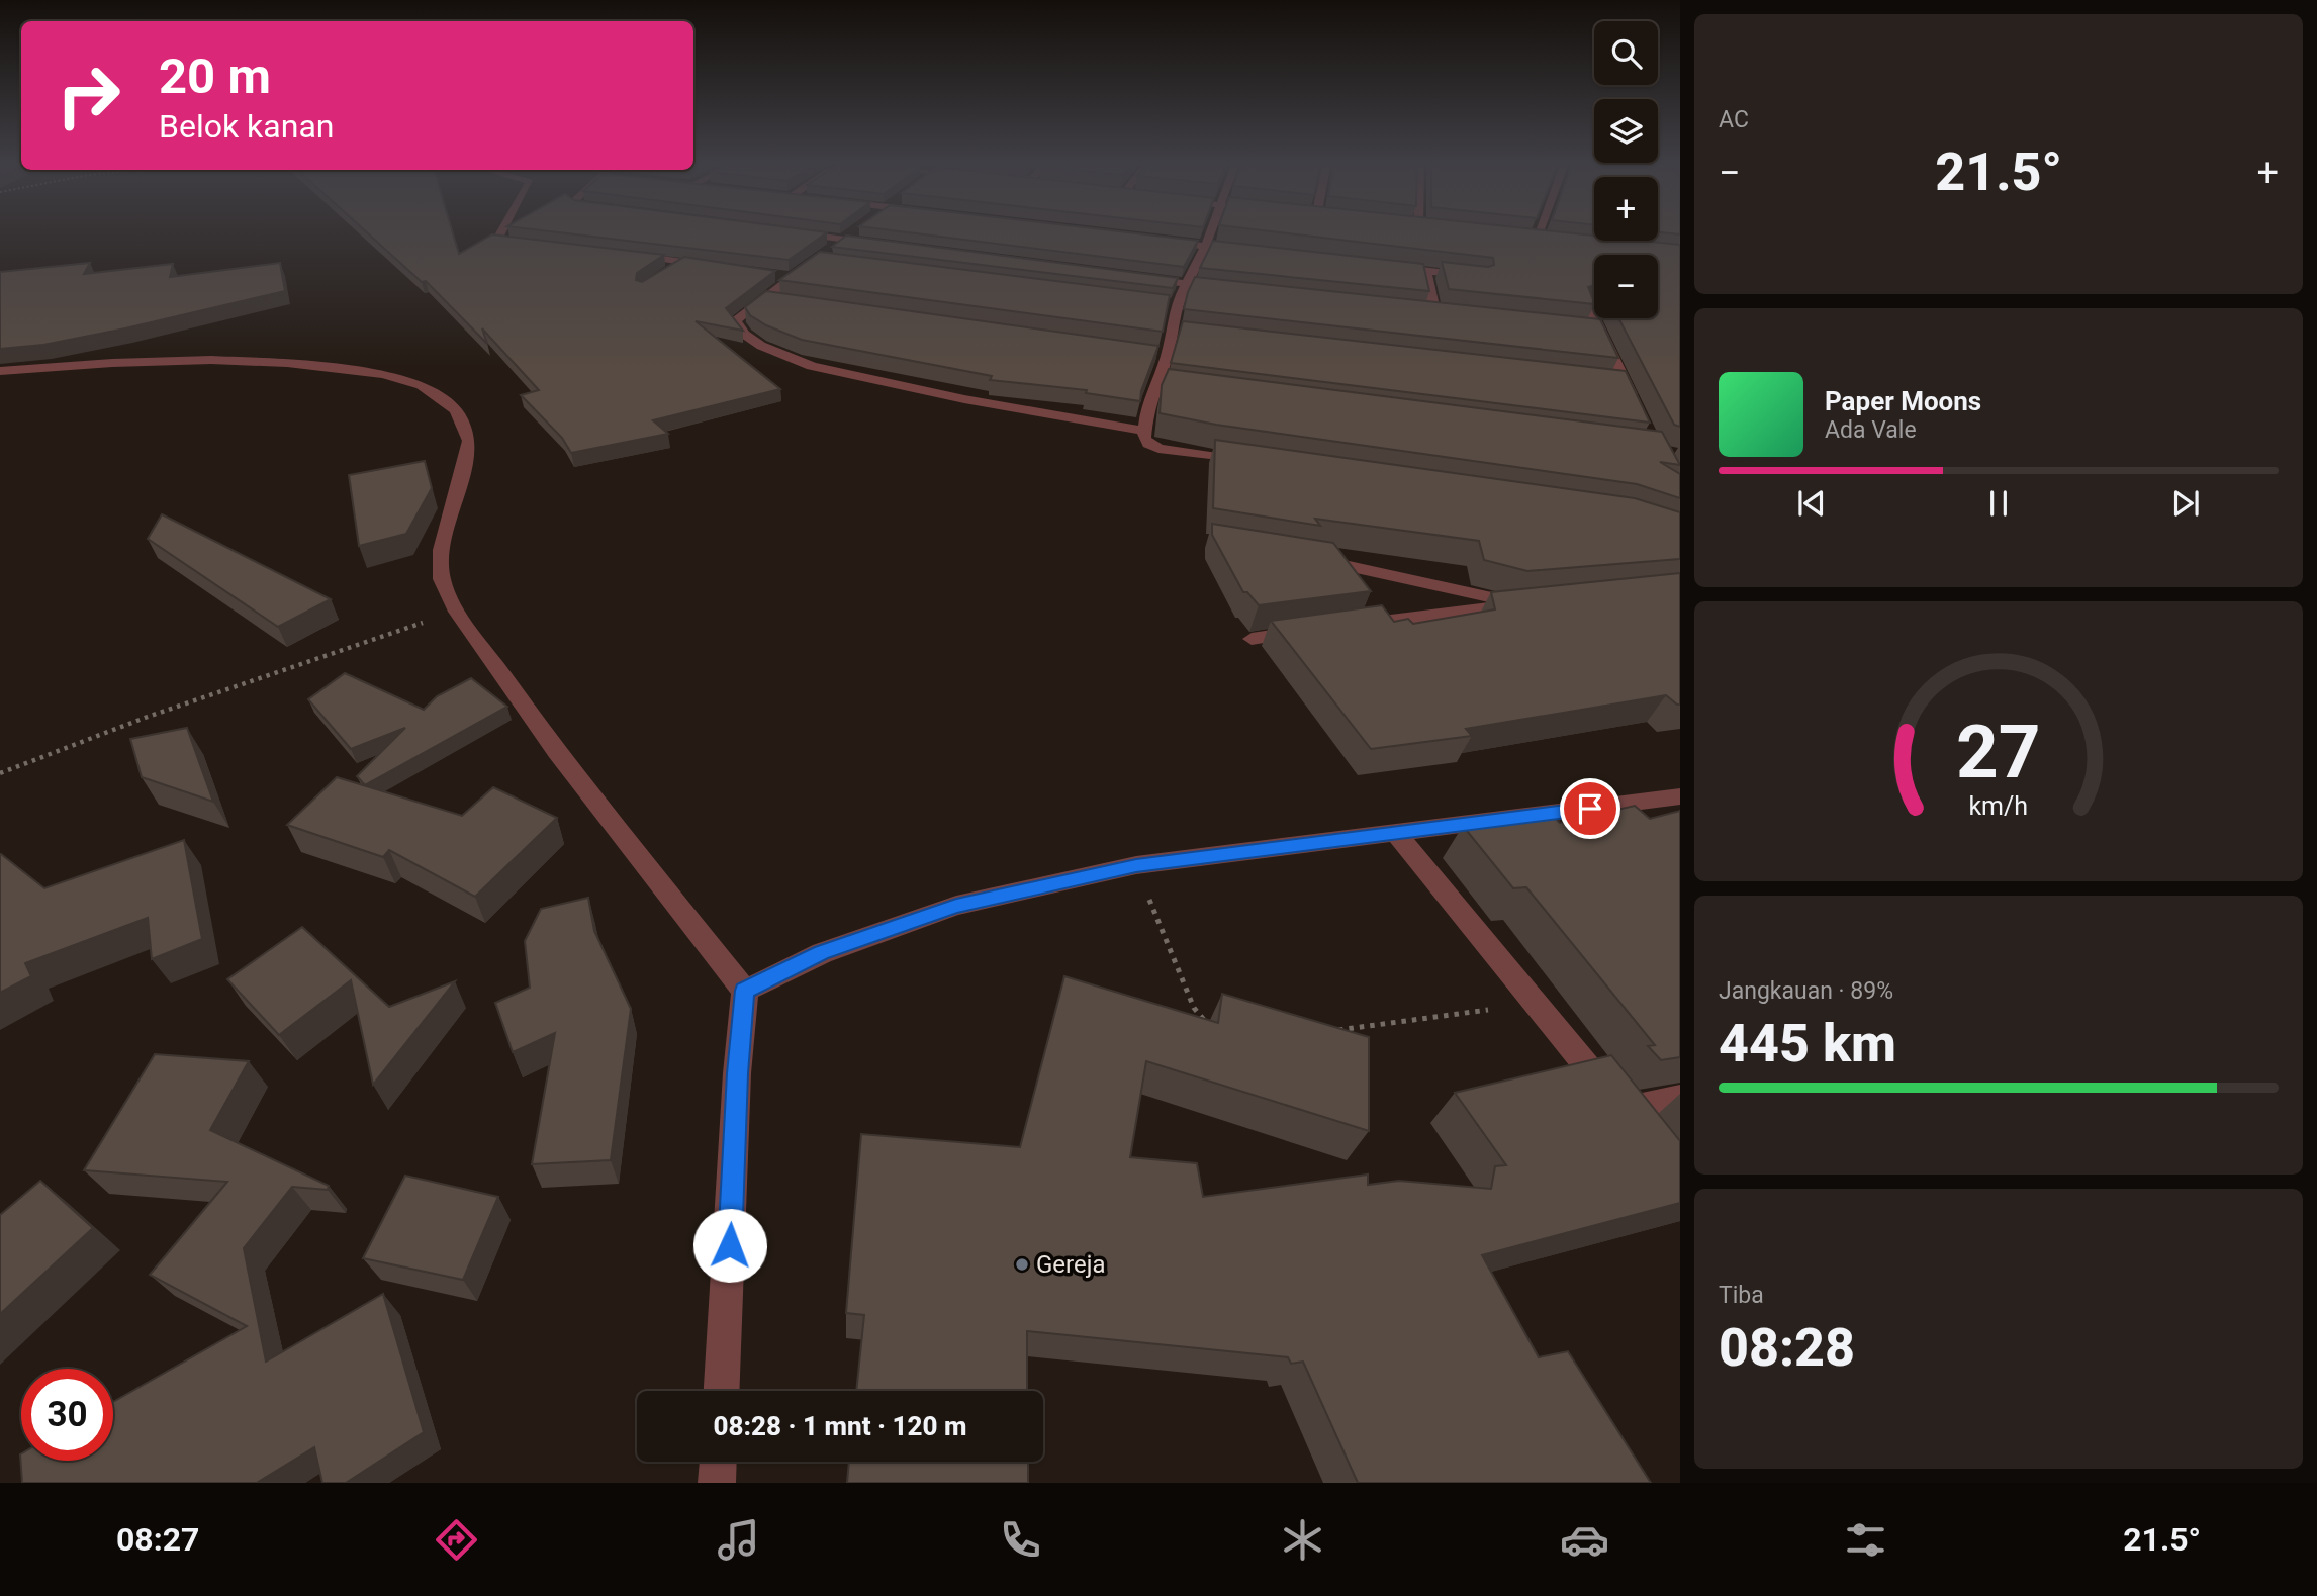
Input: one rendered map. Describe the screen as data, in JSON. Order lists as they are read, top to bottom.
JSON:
{
  "places": ["Gereja"],
  "page": {
    "tile": [
      "AC",
      ["Jangkauan · 89%", "445 km"],
      ["Tiba", "08:28"]
    ],
    "map_buttons": ["+", "−"],
    "turn": ["20 m", "Belok kanan"],
    "heat": ["−", "21.5°", "+"],
    "song": ["Paper Moons", "Ada Vale"],
    "limit": "30",
    "trip": "08:28 · 1 mnt · 120 m",
    "tabs": ["08:27", "21.5°"],
    "gauge": ["27", "km/h"]
  }
}
